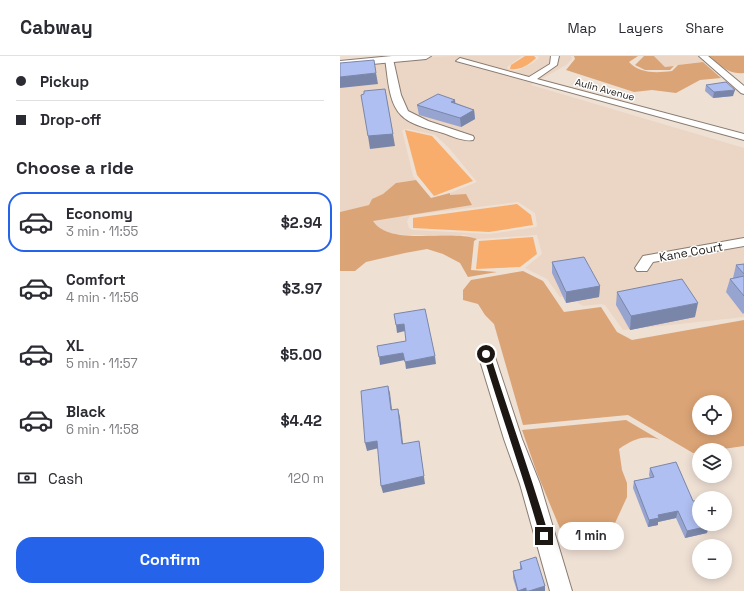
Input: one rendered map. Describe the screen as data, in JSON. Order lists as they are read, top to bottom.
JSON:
{
  "streets": {
    "street": ["Aulin Avenue", "Kane Court"]
  },
  "page": {
    "header": "Cabway",
    "nav": ["Map", "Layers", "Share"],
    "banner": ["Pickup", "Drop-off"],
    "heading": "Choose a ride",
    "list": [
      {
        "name": "Economy",
        "note": "3 min · 11:55",
        "value": "$2.94"
      },
      {
        "name": "Comfort",
        "note": "4 min · 11:56",
        "value": "$3.97"
      },
      {
        "name": "XL",
        "note": "5 min · 11:57",
        "value": "$5.00"
      },
      {
        "name": "Black",
        "note": "6 min · 11:58",
        "value": "$4.42"
      }
    ],
    "map_buttons": ["+", "−"],
    "pay": ["Cash", "120 m"],
    "bubble": "1 min",
    "buttons": "Confirm"
  }
}
